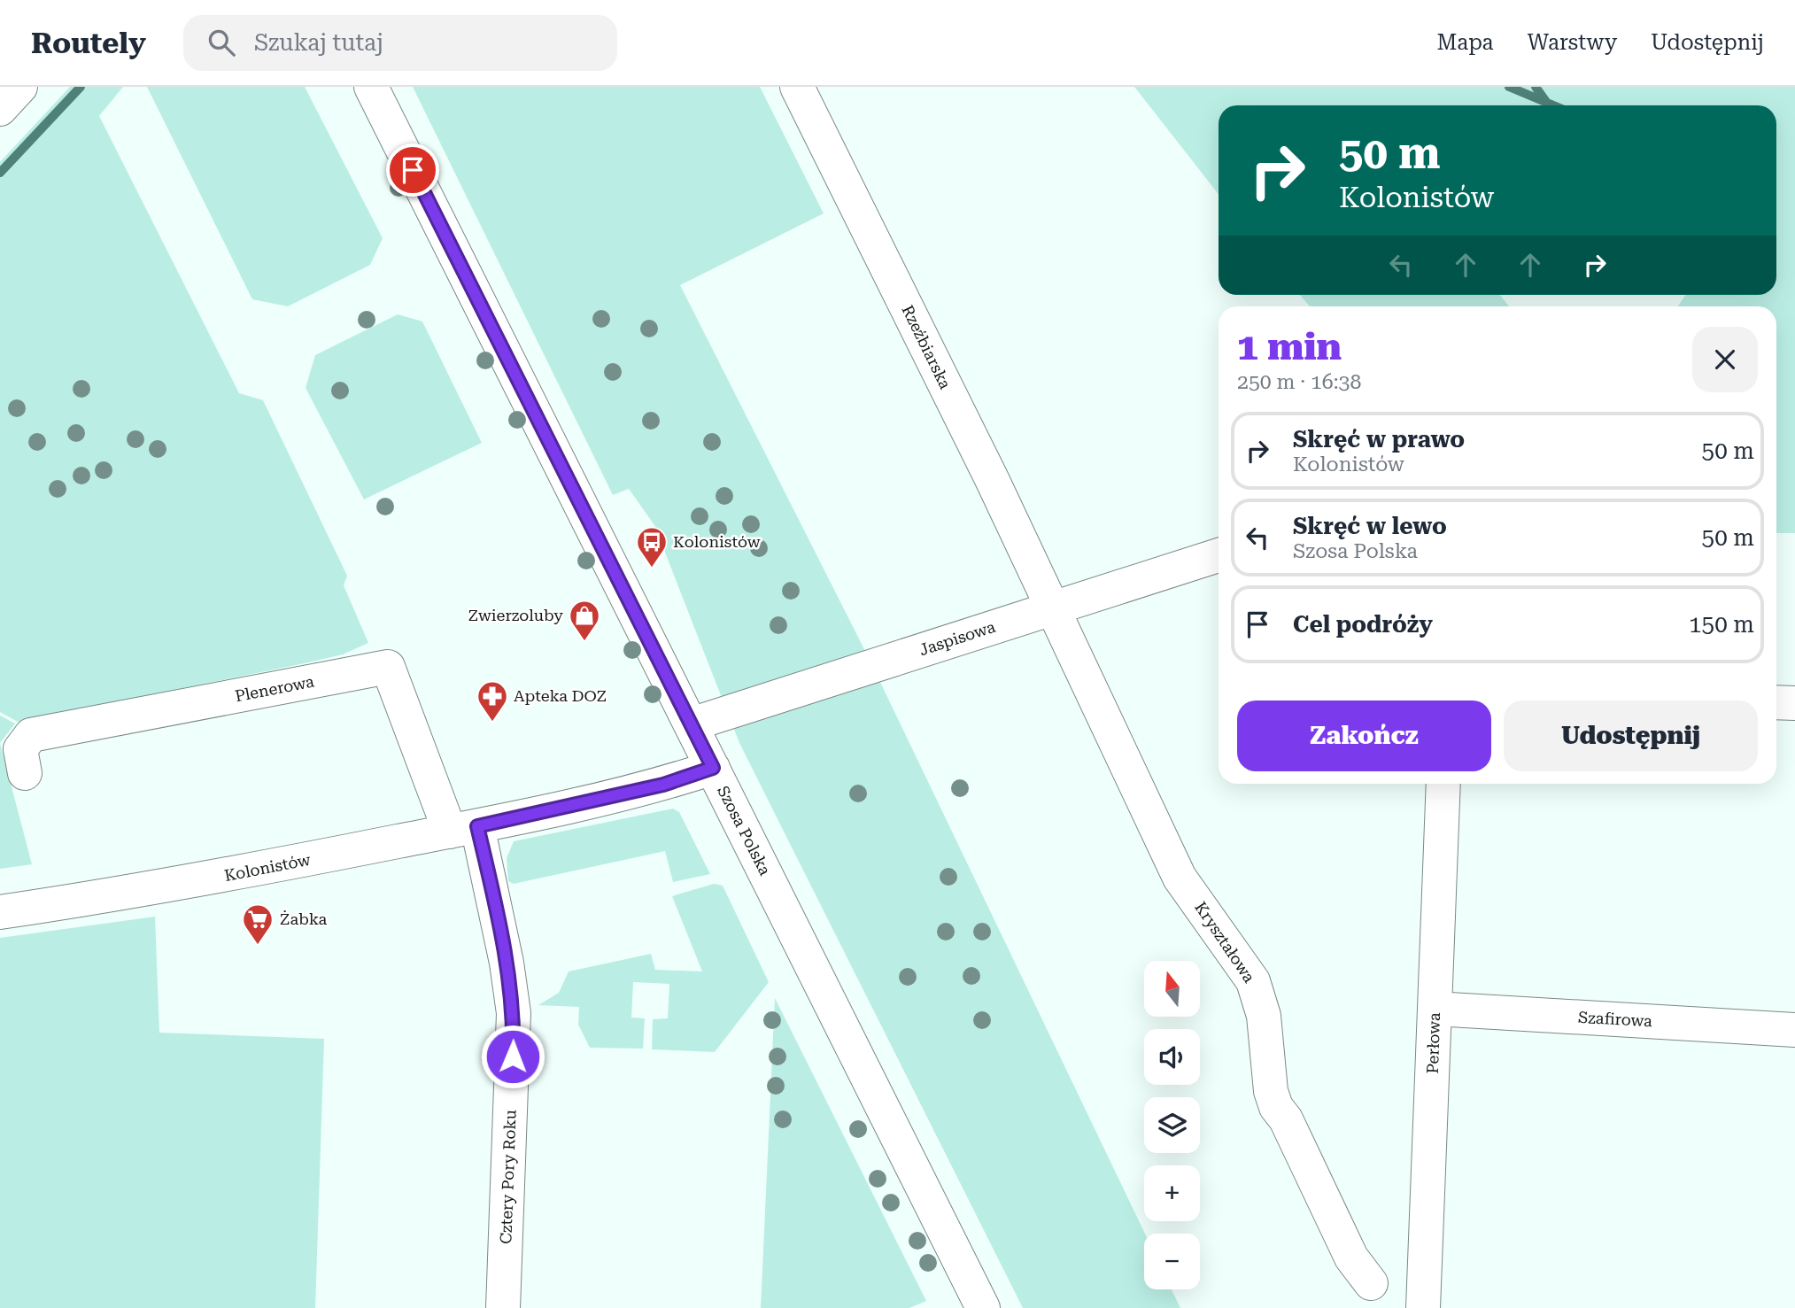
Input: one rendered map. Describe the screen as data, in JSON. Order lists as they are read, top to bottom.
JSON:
{
  "streets": {
    "street": [
      "Rzeźbiarska",
      "Jaspisowa",
      "Plenerowa",
      "Szosa Polska",
      "Kolonistów",
      "Kryształowa",
      "Szafirowa",
      "Perłowa",
      "Cztery Pory Roku"
    ]
  },
  "crossings": [
    ["Rzeźbiarska", "Jaspisowa"],
    ["Rzeźbiarska", "Kryształowa"],
    ["Jaspisowa", "Szosa Polska"],
    ["Jaspisowa", "Kryształowa"],
    ["Plenerowa", "Kolonistów"],
    ["Plenerowa", "Cztery Pory Roku"],
    ["Szosa Polska", "Kolonistów"],
    ["Kolonistów", "Cztery Pory Roku"],
    ["Szafirowa", "Perłowa"]
  ],
  "places": {
    "bus stop": ["Kolonistów"],
    "shop": ["Zwierzoluby"],
    "pharmacy": ["Apteka DOZ"],
    "supermarket": ["Żabka"]
  },
  "north": "top",
  "page": {
    "header": "Routely",
    "search": "Szukaj tutaj",
    "nav": ["Mapa", "Warstwy", "Udostępnij"],
    "turn": ["50 m", "Kolonistów"],
    "heading": ["1 min", "250 m · 16:38"],
    "list": [
      {
        "name": "Skręć w prawo",
        "note": "Kolonistów",
        "value": "50 m"
      },
      {
        "name": "Skręć w lewo",
        "note": "Szosa Polska",
        "value": "50 m"
      },
      {
        "name": "Cel podróży",
        "value": "150 m"
      }
    ],
    "buttons": ["Zakończ", "Udostępnij"],
    "map_buttons": ["+", "−"]
  }
}
